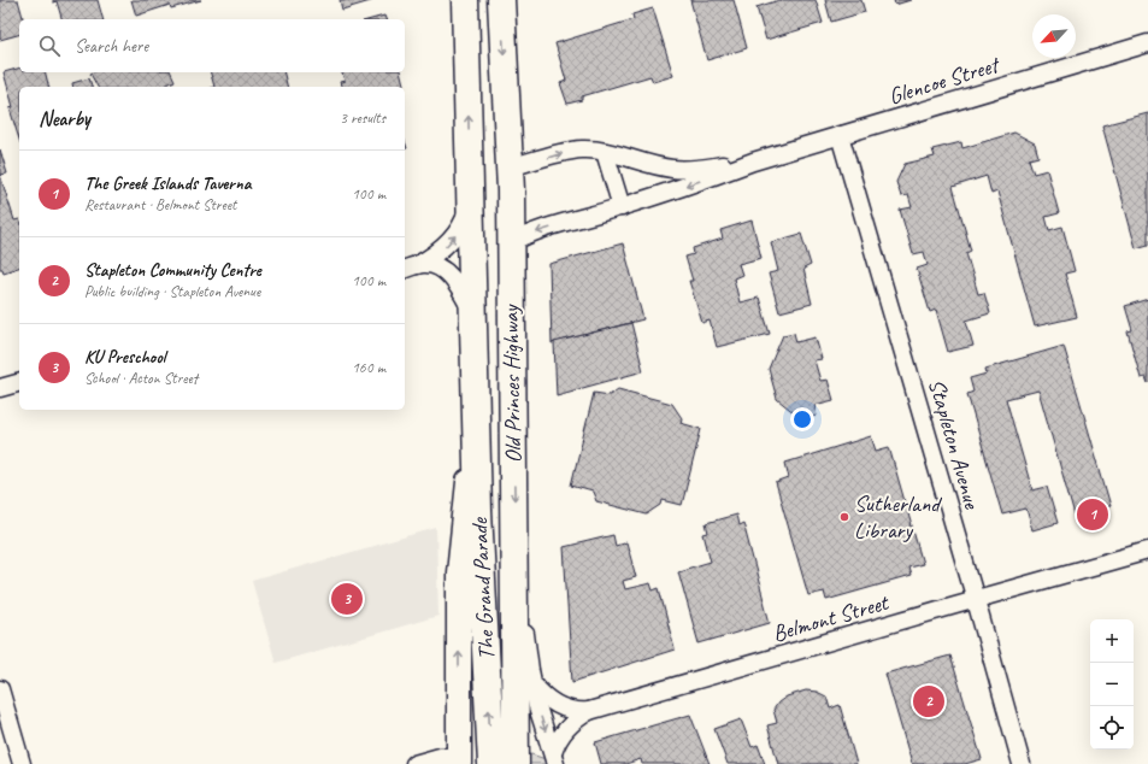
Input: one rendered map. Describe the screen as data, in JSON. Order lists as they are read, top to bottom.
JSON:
{
  "streets": {
    "main road": ["Old Princes Highway", "The Grand Parade"],
    "street": ["Glencoe Street", "Stapleton Avenue", "Belmont Street"]
  },
  "crossings": [
    ["Glencoe Street", "Old Princes Highway"],
    ["Glencoe Street", "Stapleton Avenue"],
    ["Old Princes Highway", "The Grand Parade"],
    ["Old Princes Highway", "Belmont Street"],
    ["Stapleton Avenue", "Belmont Street"]
  ],
  "places": ["Sutherland Library"],
  "north": "bottom left",
  "page": {
    "search": "Search here",
    "heading": ["Nearby", "3 results"],
    "list": [
      {
        "mark": "1",
        "name": "The Greek Islands Taverna",
        "note": "Restaurant · Belmont Street",
        "value": "100 m"
      },
      {
        "mark": "2",
        "name": "Stapleton Community Centre",
        "note": "Public building · Stapleton Avenue",
        "value": "100 m"
      },
      {
        "mark": "3",
        "name": "KU Preschool",
        "note": "School · Acton Street",
        "value": "160 m"
      }
    ],
    "pins": ["1", "3", "2"],
    "map_buttons": ["+", "−"]
  }
}
